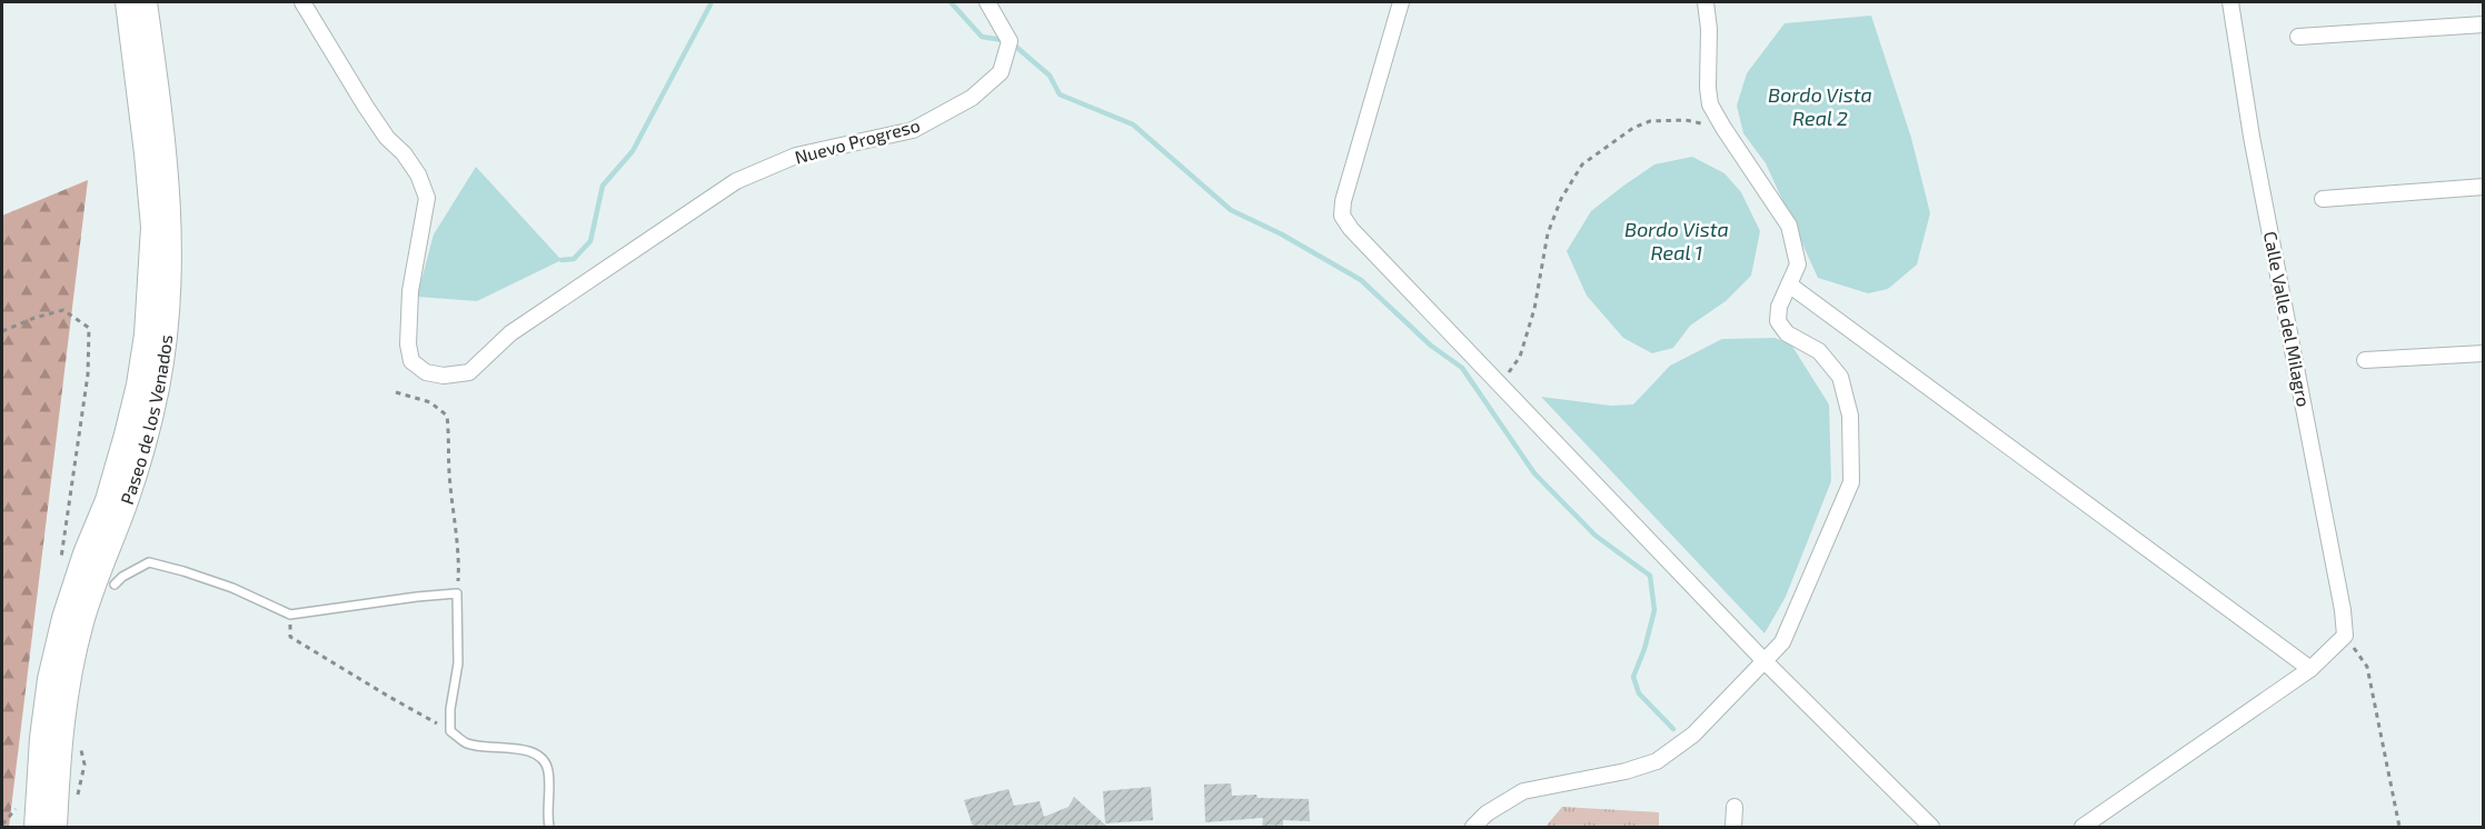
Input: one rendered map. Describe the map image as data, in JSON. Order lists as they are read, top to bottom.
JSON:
{
  "streets": {
    "street": ["Nuevo Progreso", "Calle Valle del Milagro", "Paseo de los Venados"]
  },
  "water": ["Bordo Vista Real 2", "Bordo Vista Real 1"]
}
